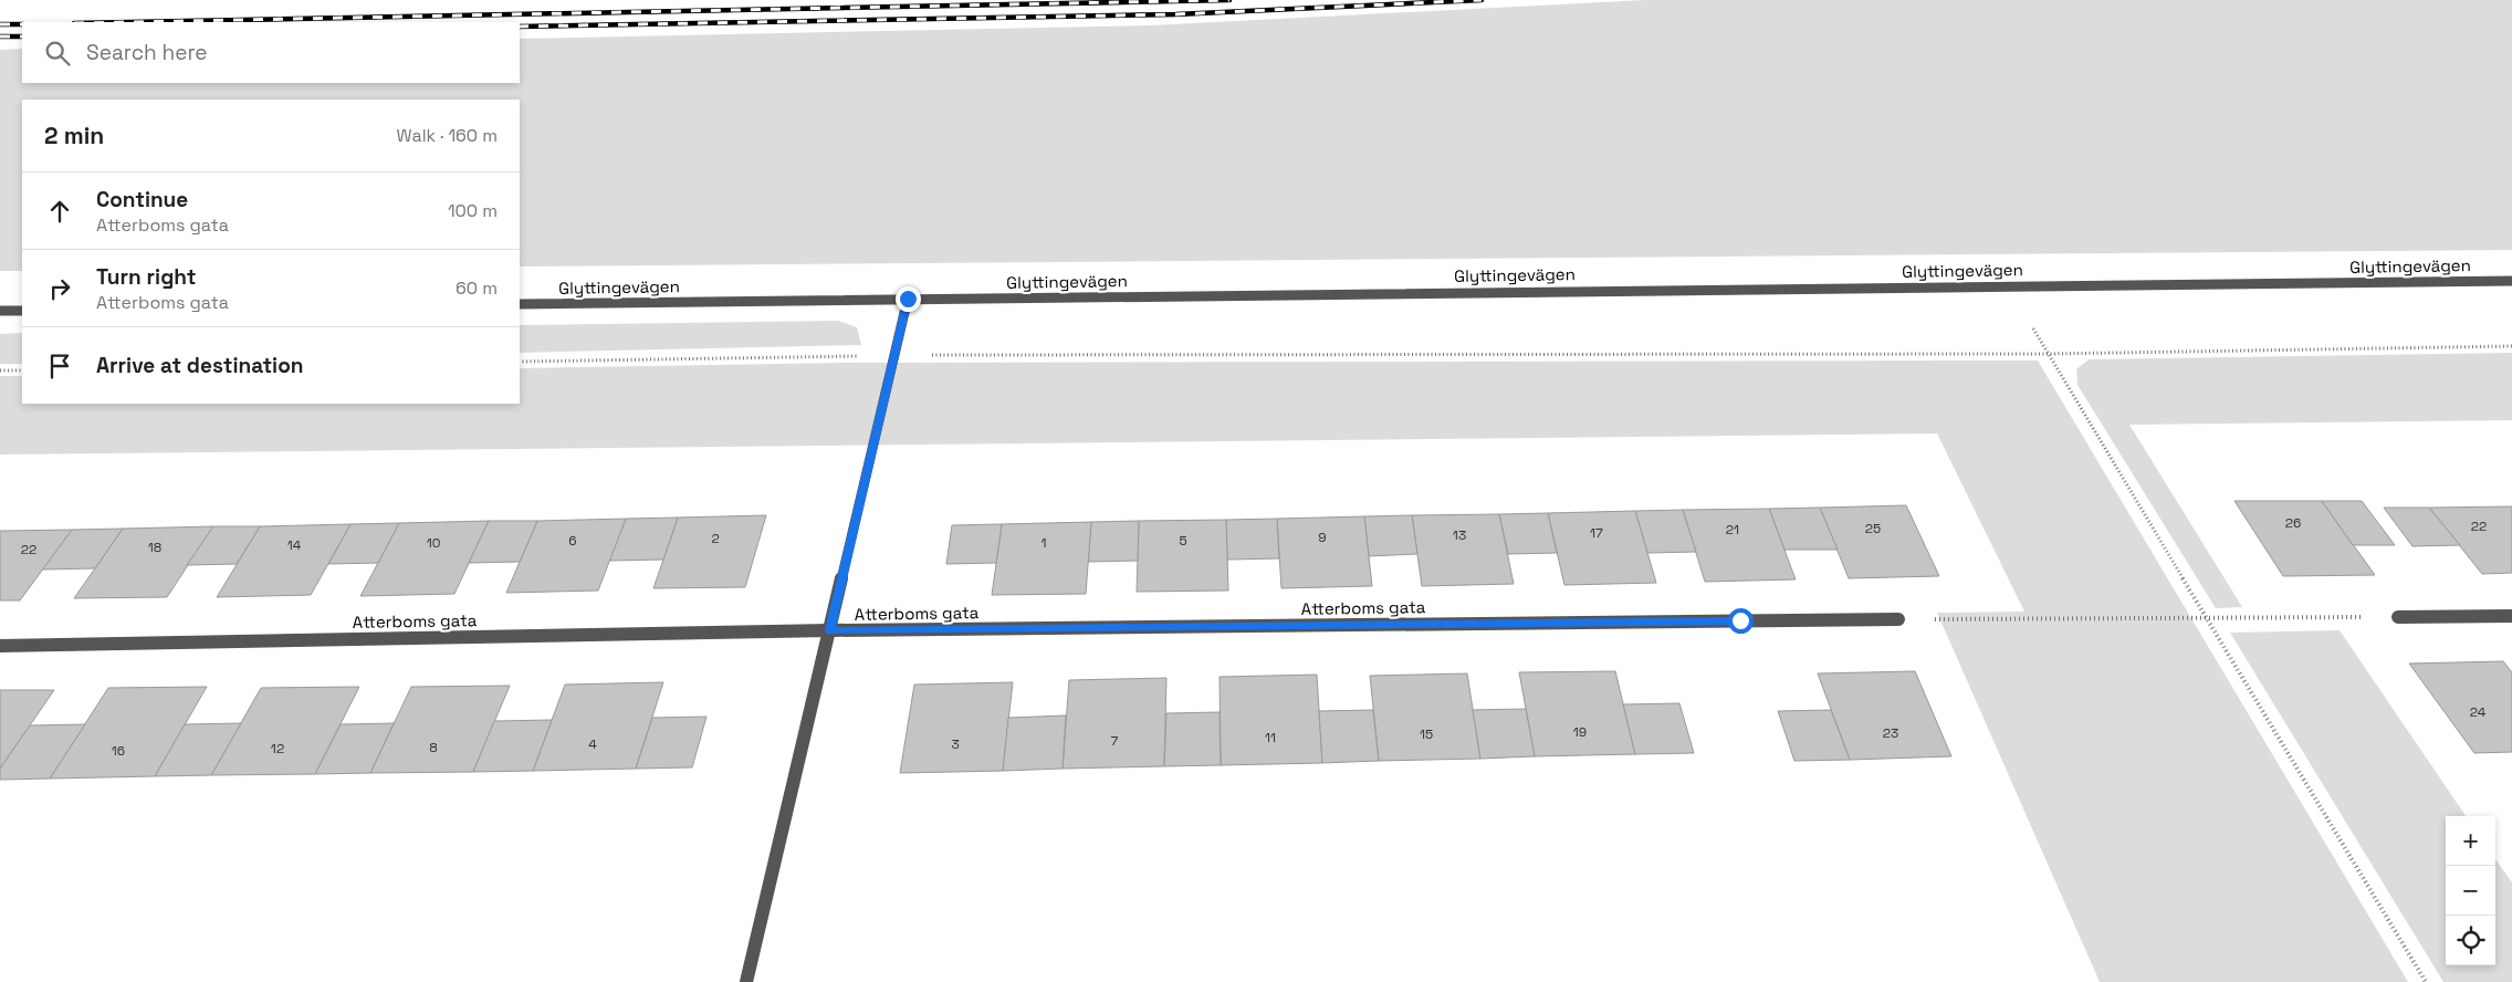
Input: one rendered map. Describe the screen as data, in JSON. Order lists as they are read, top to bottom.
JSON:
{
  "streets": {
    "street": ["Glyttingevägen", "Atterboms gata"]
  },
  "crossings": [
    ["Glyttingevägen", "Atterboms gata"]
  ],
  "house_numbers": [
    "26",
    "22",
    "25",
    "21",
    "17",
    "13",
    "9",
    "2",
    "6",
    "5",
    "10",
    "1",
    "14",
    "18",
    "22",
    "24",
    "19",
    "23",
    "15",
    "11",
    "7",
    "4",
    "3",
    "8",
    "12",
    "16"
  ],
  "page": {
    "search": "Search here",
    "heading": ["2 min", "Walk · 160 m"],
    "list": [
      ["Continue", "Atterboms gata", "100 m"],
      ["Turn right", "Atterboms gata", "60 m"],
      "Arrive at destination"
    ],
    "map_buttons": ["+", "−"]
  }
}
